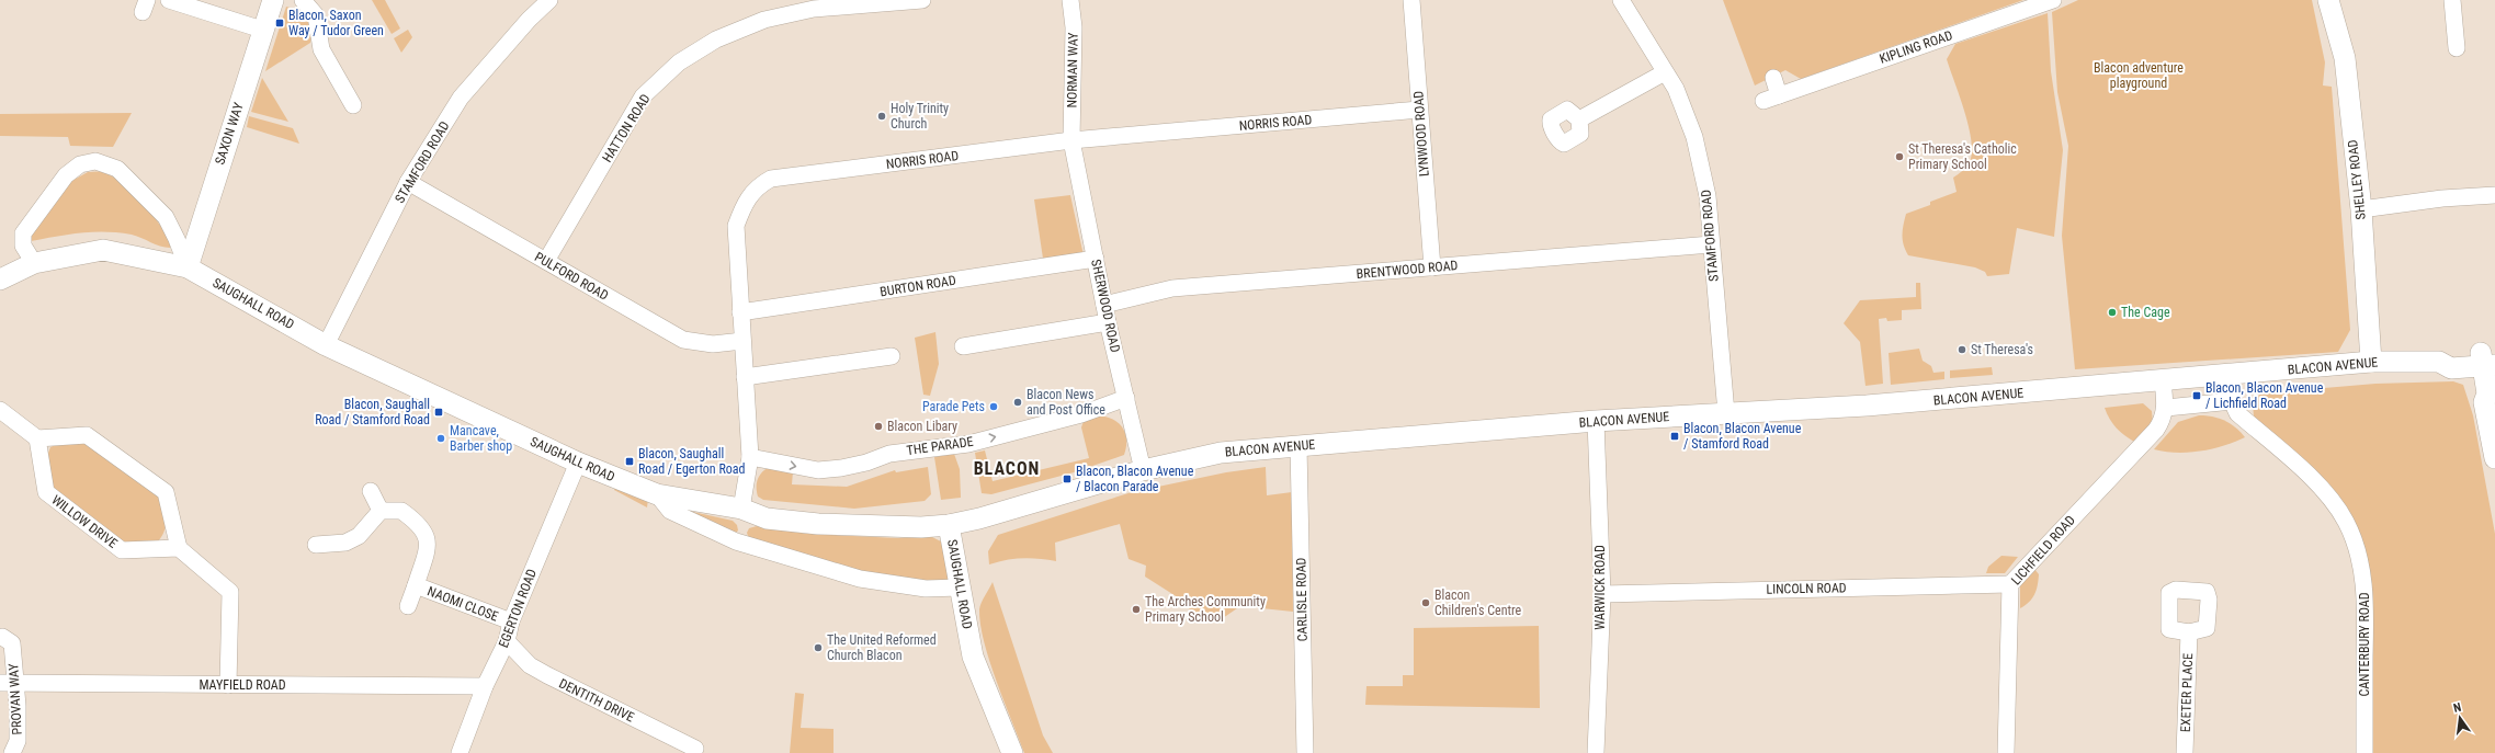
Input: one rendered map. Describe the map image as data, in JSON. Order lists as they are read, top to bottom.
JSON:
{
  "streets": {
    "street": [
      "KIPLING ROAD",
      "NORMAN WAY",
      "NORRIS ROAD",
      "HATTON ROAD",
      "SAXON WAY",
      "LYNWOOD ROAD",
      "STAMFORD ROAD",
      "SHELLEY ROAD",
      "BRENTWOOD ROAD",
      "PULFORD ROAD",
      "BURTON ROAD",
      "SAUGHALL ROAD",
      "SHERWOOD ROAD",
      "BLACON AVENUE",
      "THE PARADE",
      "WILLOW DRIVE",
      "LICHFIELD ROAD",
      "WARWICK ROAD",
      "LINCOLN ROAD",
      "CARLISLE ROAD",
      "NAOMI CLOSE",
      "EGERTON ROAD",
      "CANTERBURY ROAD",
      "MAYFIELD ROAD",
      "EXETER PLACE",
      "PROVAN WAY",
      "DENTITH DRIVE"
    ]
  },
  "crossings": [
    ["NORMAN WAY", "NORRIS ROAD"],
    ["NORMAN WAY", "SHERWOOD ROAD"],
    ["NORRIS ROAD", "LYNWOOD ROAD"],
    ["NORRIS ROAD", "PULFORD ROAD"],
    ["NORRIS ROAD", "BURTON ROAD"],
    ["NORRIS ROAD", "SAUGHALL ROAD"],
    ["NORRIS ROAD", "SHERWOOD ROAD"],
    ["NORRIS ROAD", "THE PARADE"],
    ["HATTON ROAD", "PULFORD ROAD"],
    ["SAXON WAY", "SAUGHALL ROAD"],
    ["LYNWOOD ROAD", "BRENTWOOD ROAD"],
    ["STAMFORD ROAD", "BRENTWOOD ROAD"],
    ["STAMFORD ROAD", "PULFORD ROAD"],
    ["STAMFORD ROAD", "SAUGHALL ROAD"],
    ["STAMFORD ROAD", "BLACON AVENUE"],
    ["SHELLEY ROAD", "BLACON AVENUE"],
    ["BRENTWOOD ROAD", "SHERWOOD ROAD"],
    ["BURTON ROAD", "SHERWOOD ROAD"],
    ["SAUGHALL ROAD", "BLACON AVENUE"],
    ["SAUGHALL ROAD", "EGERTON ROAD"],
    ["SHERWOOD ROAD", "BLACON AVENUE"],
    ["SHERWOOD ROAD", "THE PARADE"],
    ["BLACON AVENUE", "WARWICK ROAD"],
    ["BLACON AVENUE", "CARLISLE ROAD"],
    ["BLACON AVENUE", "CANTERBURY ROAD"],
    ["LICHFIELD ROAD", "LINCOLN ROAD"],
    ["WARWICK ROAD", "LINCOLN ROAD"],
    ["NAOMI CLOSE", "EGERTON ROAD"],
    ["EGERTON ROAD", "MAYFIELD ROAD"],
    ["EGERTON ROAD", "DENTITH DRIVE"],
    ["MAYFIELD ROAD", "PROVAN WAY"]
  ],
  "districts": ["BLACON"],
  "parks": ["Blacon adventure playground"],
  "places": {
    "transit": [
      "Blacon, Saxon Way / Tudor Green",
      "Blacon, Blacon Avenue / Lichfield Road",
      "Blacon, Saughall Road / Stamford Road",
      "Blacon, Blacon Avenue / Stamford Road",
      "Blacon, Saughall Road / Egerton Road",
      "Blacon, Blacon Avenue / Blacon Parade"
    ],
    "other": [
      "Holy Trinity Church",
      "St Theresa's Catholic Primary School",
      "The Cage",
      "St Theresa's",
      "Blacon News and Post Office",
      "Parade Pets",
      "Blacon Libary",
      "Mancave, Barber shop",
      "Blacon Children's Centre",
      "The Arches Community Primary School",
      "The United Reformed Church Blacon"
    ]
  },
  "north": "top"
}
